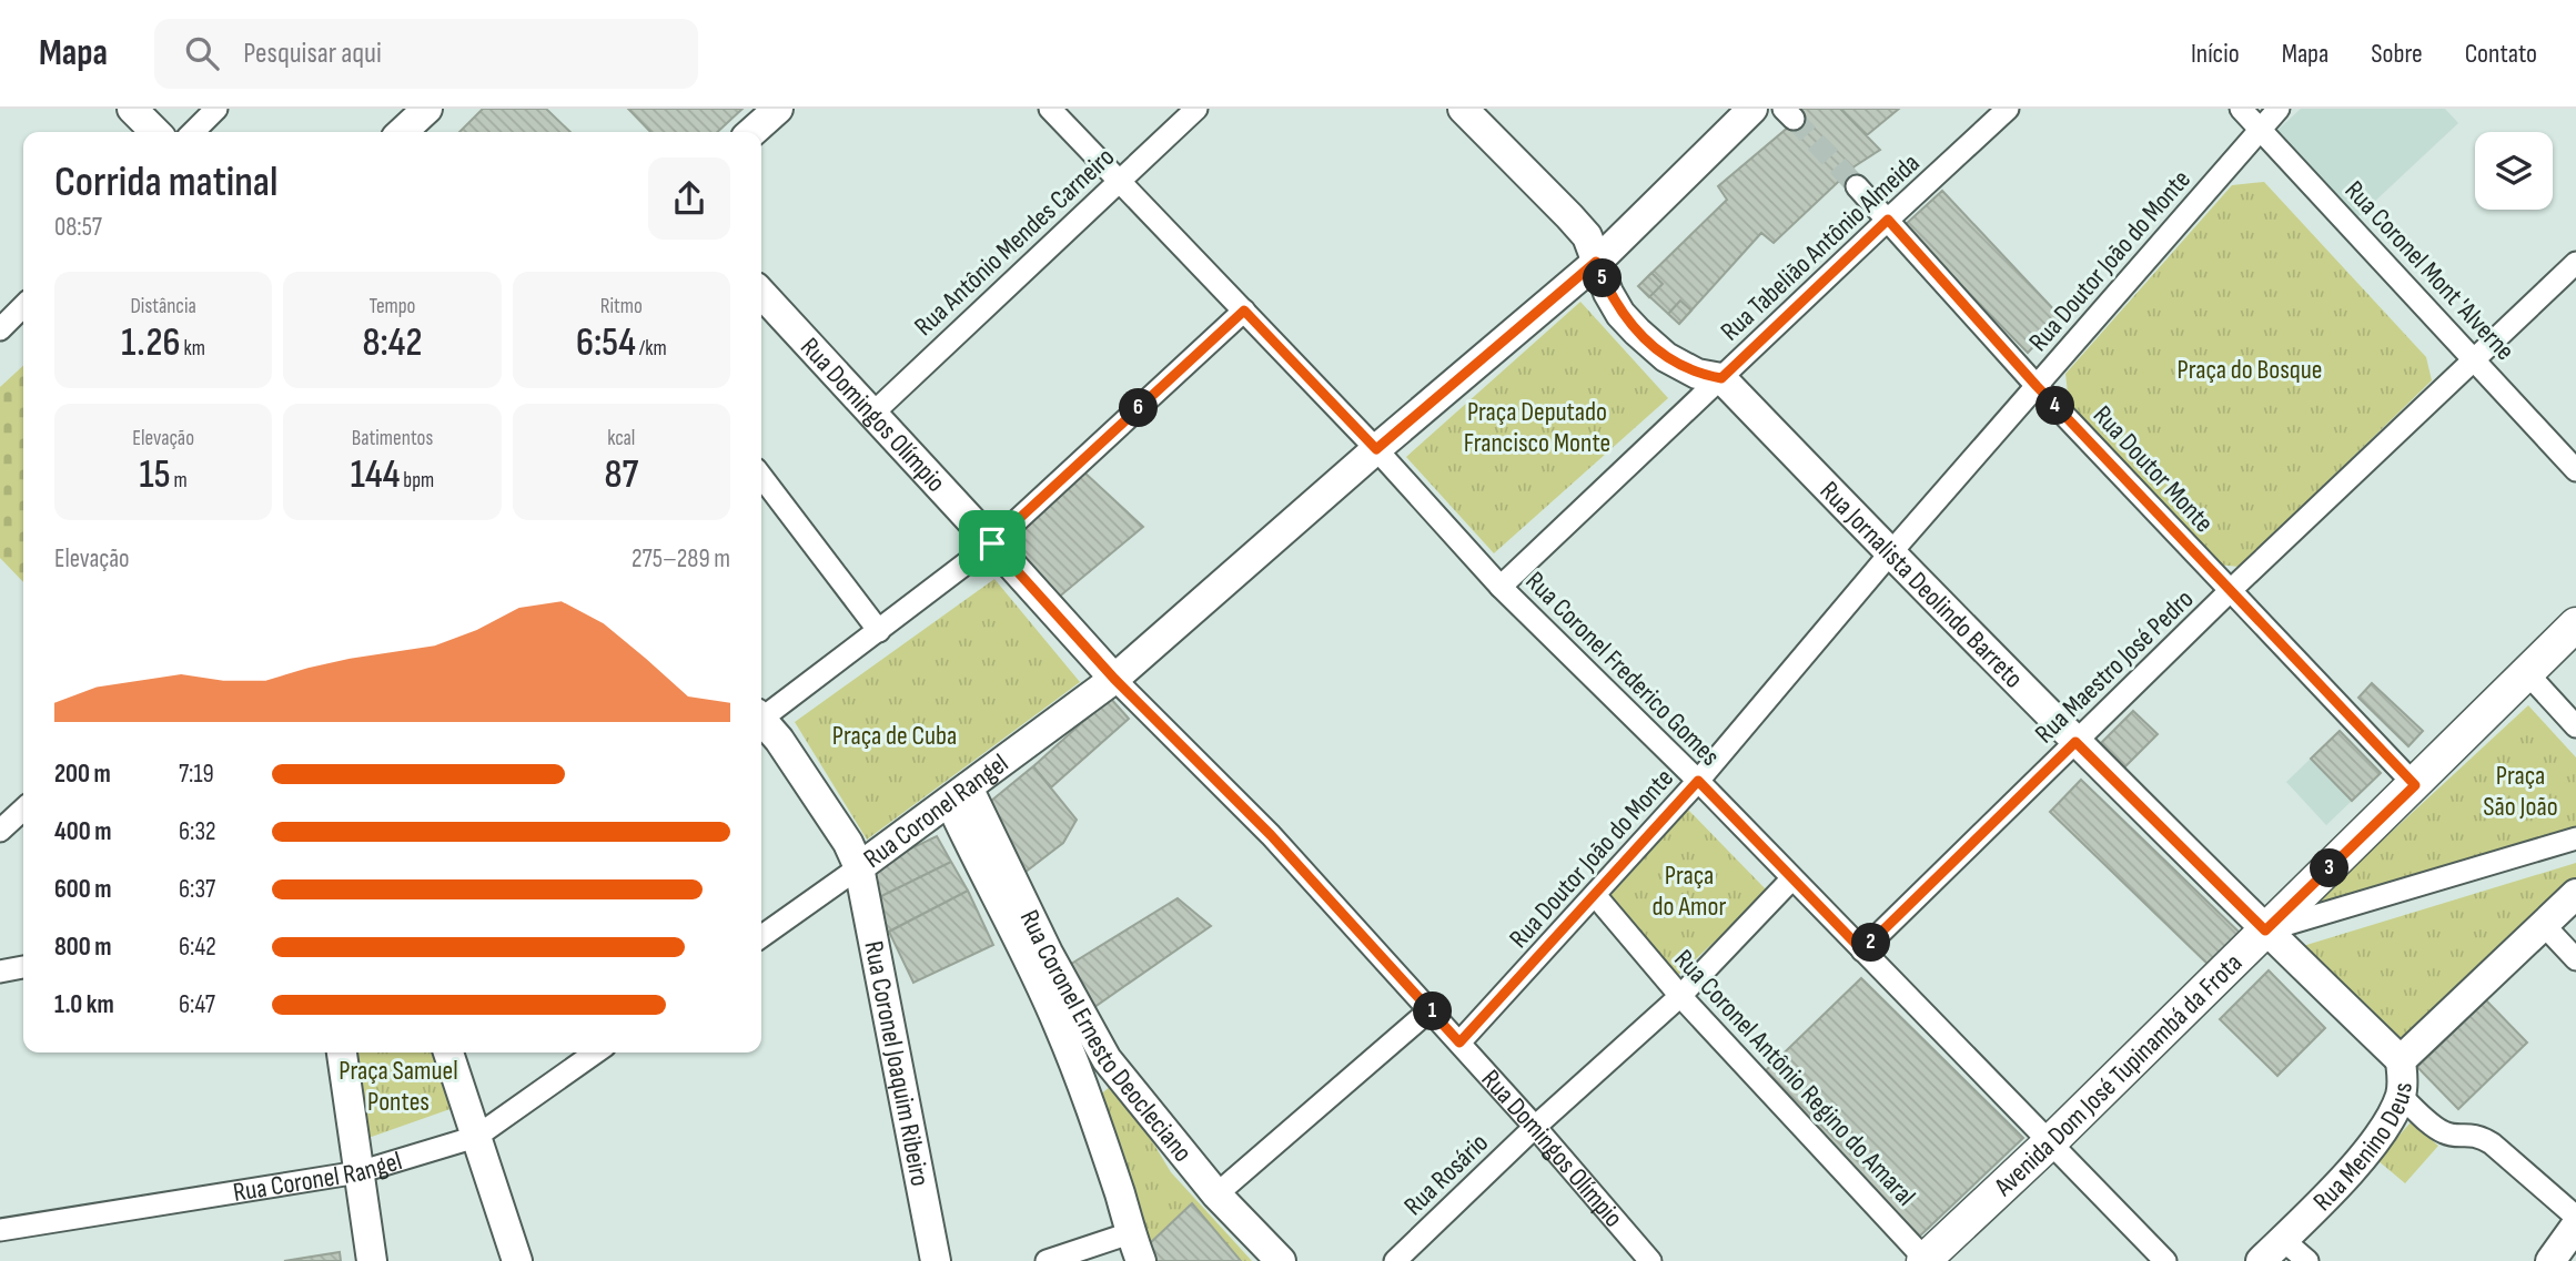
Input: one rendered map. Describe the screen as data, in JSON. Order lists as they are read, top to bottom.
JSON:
{
  "streets": {
    "main road": ["Avenida Dom José Tupinambá da Frota"],
    "street": [
      "Rua Antônio Mendes Carneiro",
      "Rua Tabelião Antônio Almeida",
      "Rua Doutor João do Monte",
      "Rua Coronel Mont 'Alverne",
      "Rua Domingos Olímpio",
      "Rua Doutor Monte",
      "Rua Jornalista Deolindo Barreto",
      "Rua Maestro José Pedro",
      "Rua Coronel Frederico Gomes",
      "Rua Coronel Rangel",
      "Rua Coronel Ernesto Deocleciano",
      "Rua Coronel Joaquim Ribeiro",
      "Rua Coronel Antônio Regino do Amaral",
      "Rua Menino Deus",
      "Rua Rosário"
    ]
  },
  "crossings": [
    ["Rua Antônio Mendes Carneiro", "Rua Domingos Olímpio"],
    ["Rua Antônio Mendes Carneiro", "Rua Coronel Frederico Gomes"],
    ["Rua Tabelião Antônio Almeida", "Rua Doutor Monte"],
    ["Rua Tabelião Antônio Almeida", "Rua Jornalista Deolindo Barreto"],
    ["Rua Tabelião Antônio Almeida", "Rua Coronel Frederico Gomes"],
    ["Rua Doutor João do Monte", "Rua Coronel Mont 'Alverne"],
    ["Rua Doutor João do Monte", "Rua Domingos Olímpio"],
    ["Rua Doutor João do Monte", "Rua Doutor Monte"],
    ["Rua Doutor João do Monte", "Rua Jornalista Deolindo Barreto"],
    ["Rua Doutor João do Monte", "Rua Coronel Frederico Gomes"],
    ["Rua Doutor João do Monte", "Rua Coronel Antônio Regino do Amaral"],
    ["Rua Coronel Mont 'Alverne", "Rua Maestro José Pedro"],
    ["Rua Domingos Olímpio", "Rua Coronel Rangel"],
    ["Rua Domingos Olímpio", "Rua Rosário"],
    ["Rua Doutor Monte", "Rua Maestro José Pedro"],
    ["Rua Doutor Monte", "Avenida Dom José Tupinambá da Frota"],
    ["Rua Jornalista Deolindo Barreto", "Rua Maestro José Pedro"],
    ["Rua Jornalista Deolindo Barreto", "Rua Coronel Rangel"],
    ["Rua Jornalista Deolindo Barreto", "Avenida Dom José Tupinambá da Frota"],
    ["Rua Jornalista Deolindo Barreto", "Rua Menino Deus"],
    ["Rua Maestro José Pedro", "Rua Coronel Frederico Gomes"],
    ["Rua Coronel Frederico Gomes", "Rua Coronel Rangel"],
    ["Rua Coronel Frederico Gomes", "Avenida Dom José Tupinambá da Frota"],
    ["Rua Coronel Frederico Gomes", "Rua Rosário"],
    ["Rua Coronel Rangel", "Rua Coronel Ernesto Deocleciano"],
    ["Rua Coronel Rangel", "Rua Coronel Joaquim Ribeiro"],
    ["Avenida Dom José Tupinambá da Frota", "Rua Coronel Antônio Regino do Amaral"],
    ["Rua Coronel Antônio Regino do Amaral", "Rua Rosário"]
  ],
  "parks": [
    "Praça do Bosque",
    "Praça Deputado Francisco Monte",
    "Praça de Cuba",
    "Praça São João",
    "Praça do Amor",
    "Praça Samuel Pontes"
  ],
  "page": {
    "header": "Mapa",
    "search": "Pesquisar aqui",
    "nav": [
      "Início",
      "Mapa",
      "Sobre",
      "Contato"
    ],
    "heading": ["Corrida matinal", "08:57"],
    "pins": [
      "5",
      "4",
      "6",
      "3",
      "2",
      "1"
    ],
    "stats": [
      ["Distância", "1.26 km"],
      ["Tempo", "8:42"],
      ["Ritmo", "6:54 /km"],
      ["Elevação", "15 m"],
      ["Batimentos", "144 bpm"],
      ["kcal", "87"]
    ],
    "chart": ["Elevação", "275–289 m"],
    "list": [
      {
        "name": "200 m",
        "note": "7:19"
      },
      {
        "name": "400 m",
        "note": "6:32"
      },
      {
        "name": "600 m",
        "note": "6:37"
      },
      {
        "name": "800 m",
        "note": "6:42"
      },
      {
        "name": "1.0 km",
        "note": "6:47"
      }
    ]
  }
}
